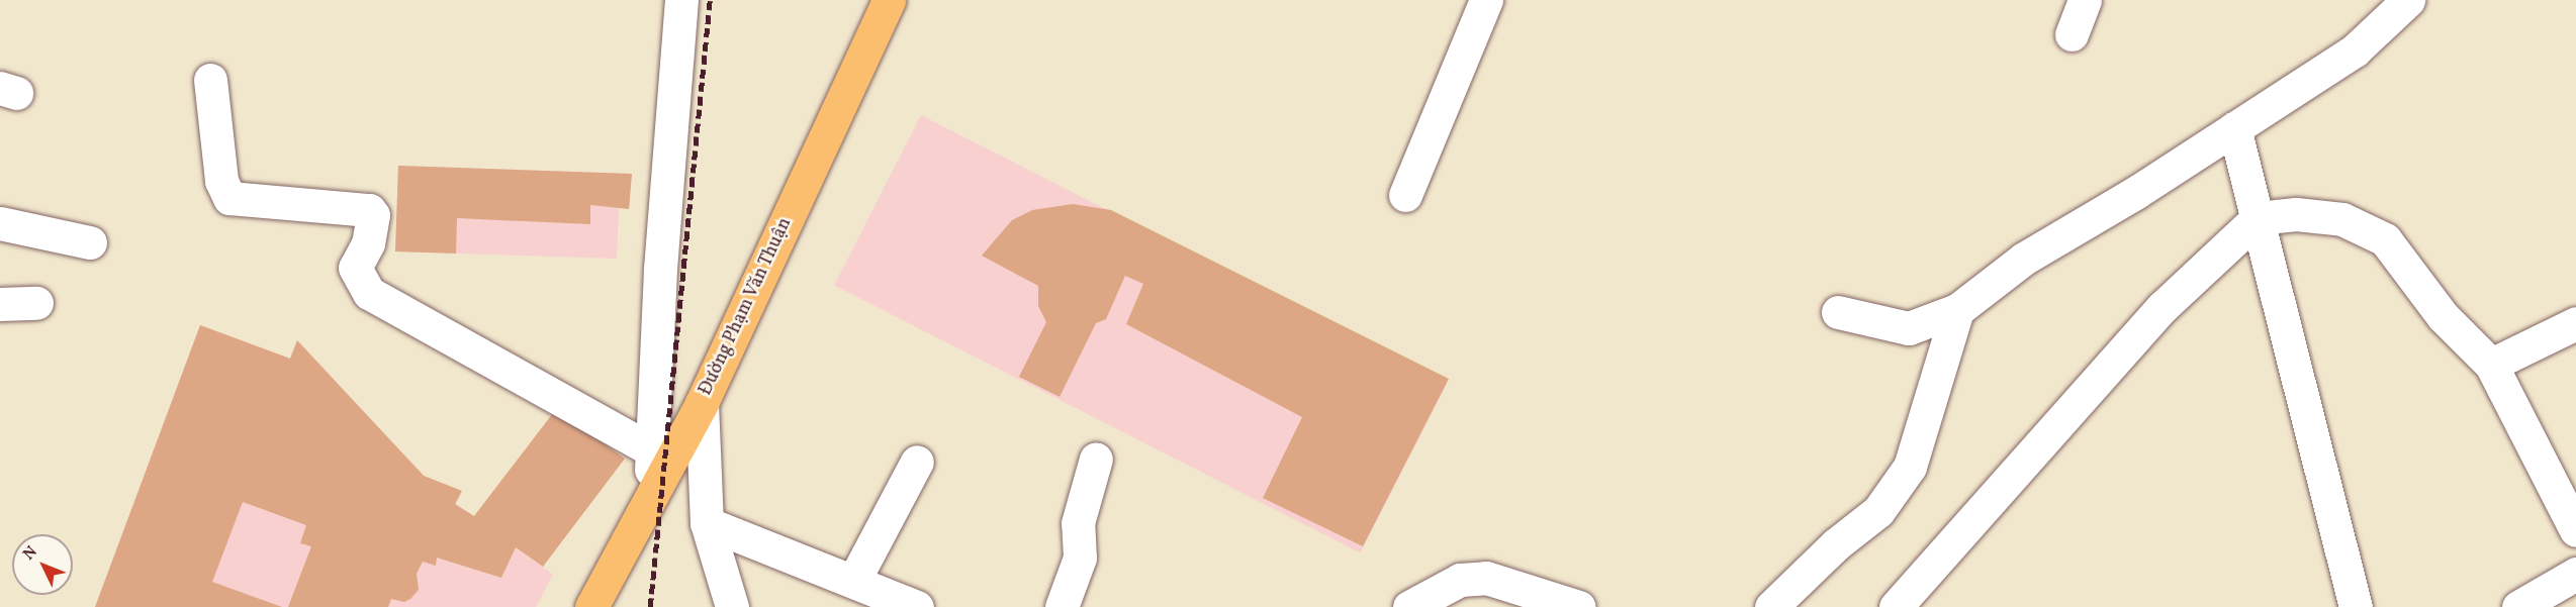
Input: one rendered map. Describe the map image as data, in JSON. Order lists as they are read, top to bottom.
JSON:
{
  "streets": {
    "main road": ["Đường Phạm Văn Thuận"]
  },
  "north": "top left"
}
